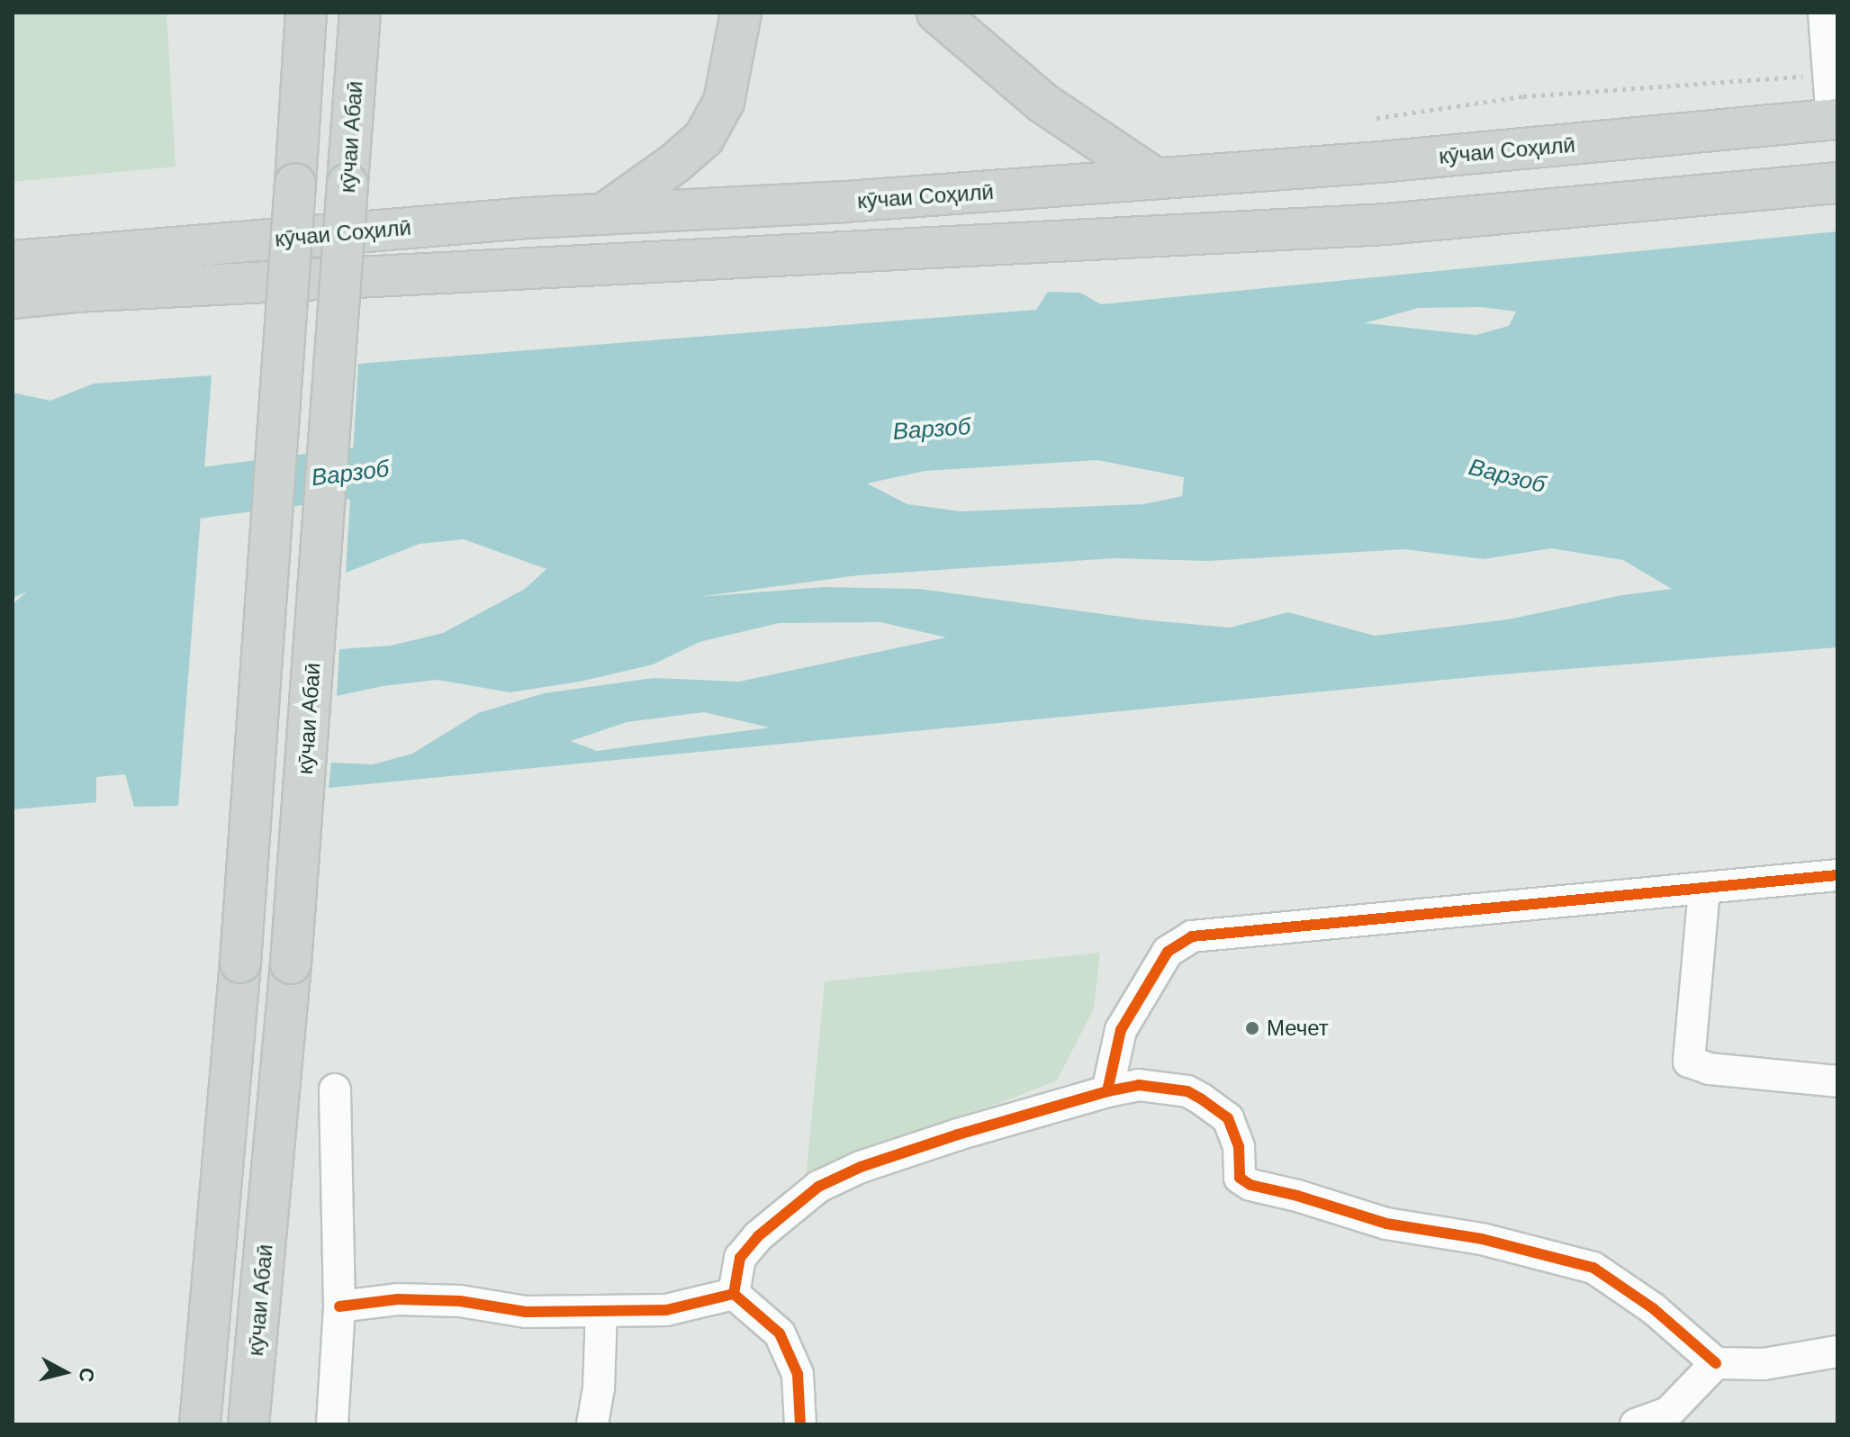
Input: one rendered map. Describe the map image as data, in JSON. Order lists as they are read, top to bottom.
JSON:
{
  "streets": {
    "main road": ["кӯчаи Абаӣ", "кӯчаи Соҳилӣ"]
  },
  "water": ["Варзоб"],
  "places": ["Мечет"],
  "north": "right"
}
